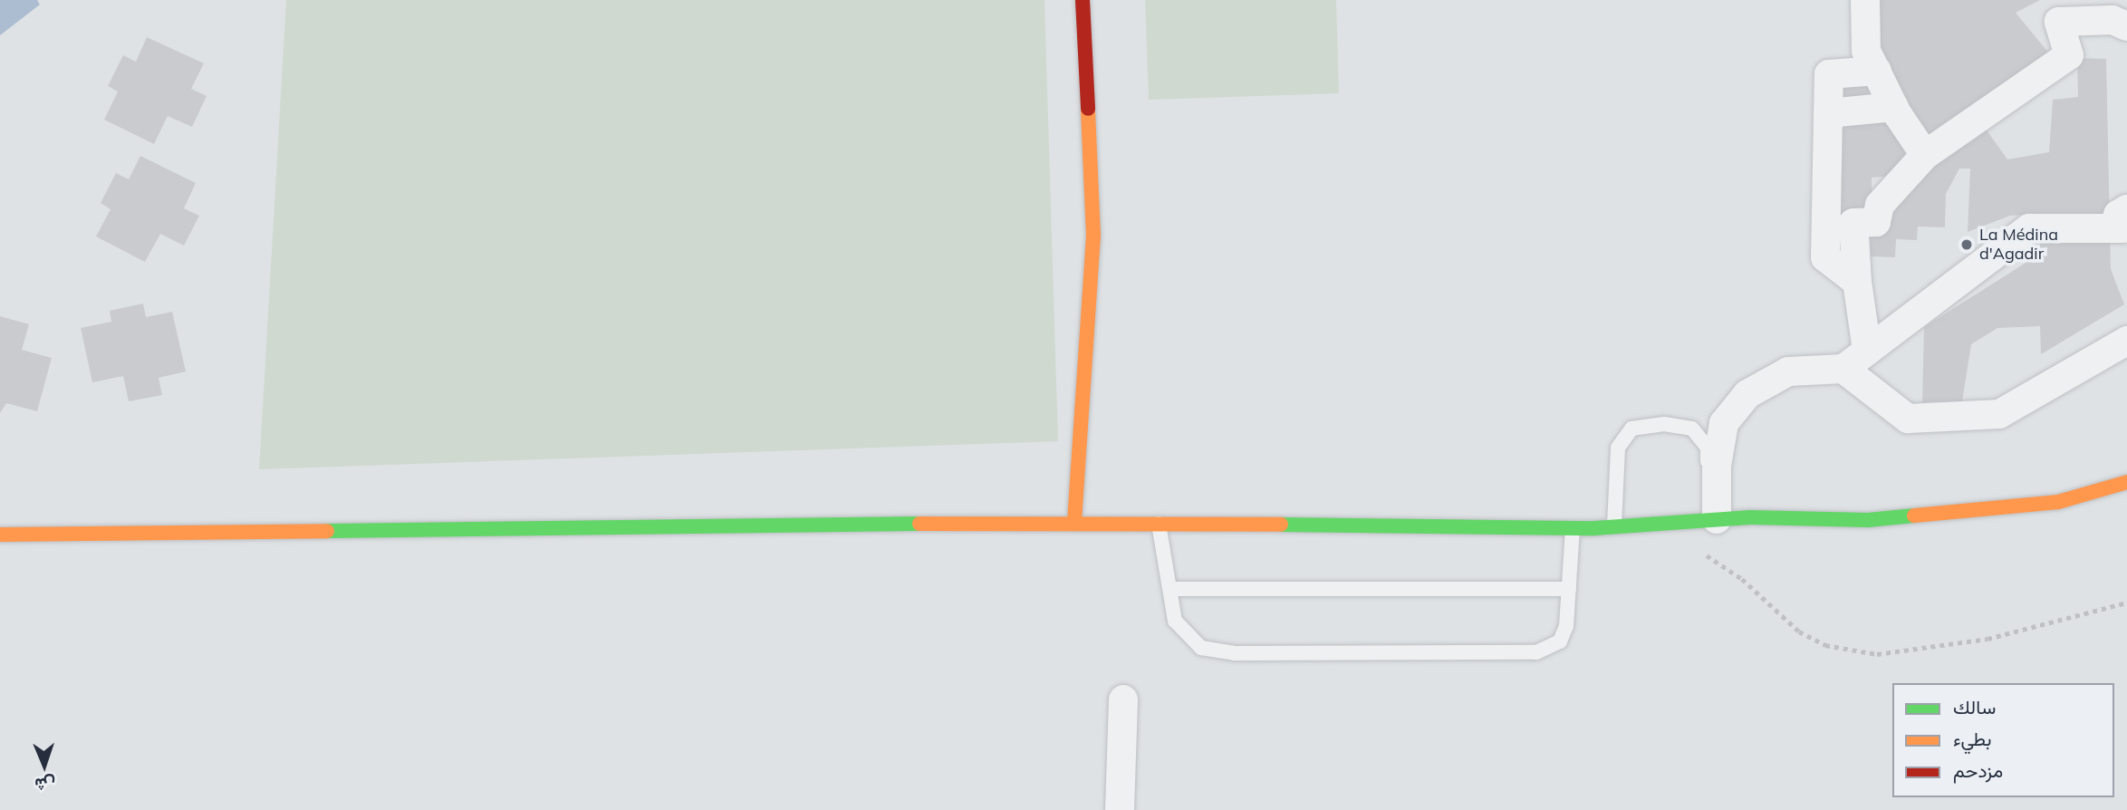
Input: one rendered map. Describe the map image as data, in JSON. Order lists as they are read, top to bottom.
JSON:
{
  "places": ["La Médina d'Agadir"],
  "legend": ["سالك", "بطيء", "مزدحم"],
  "north": "bottom"
}
